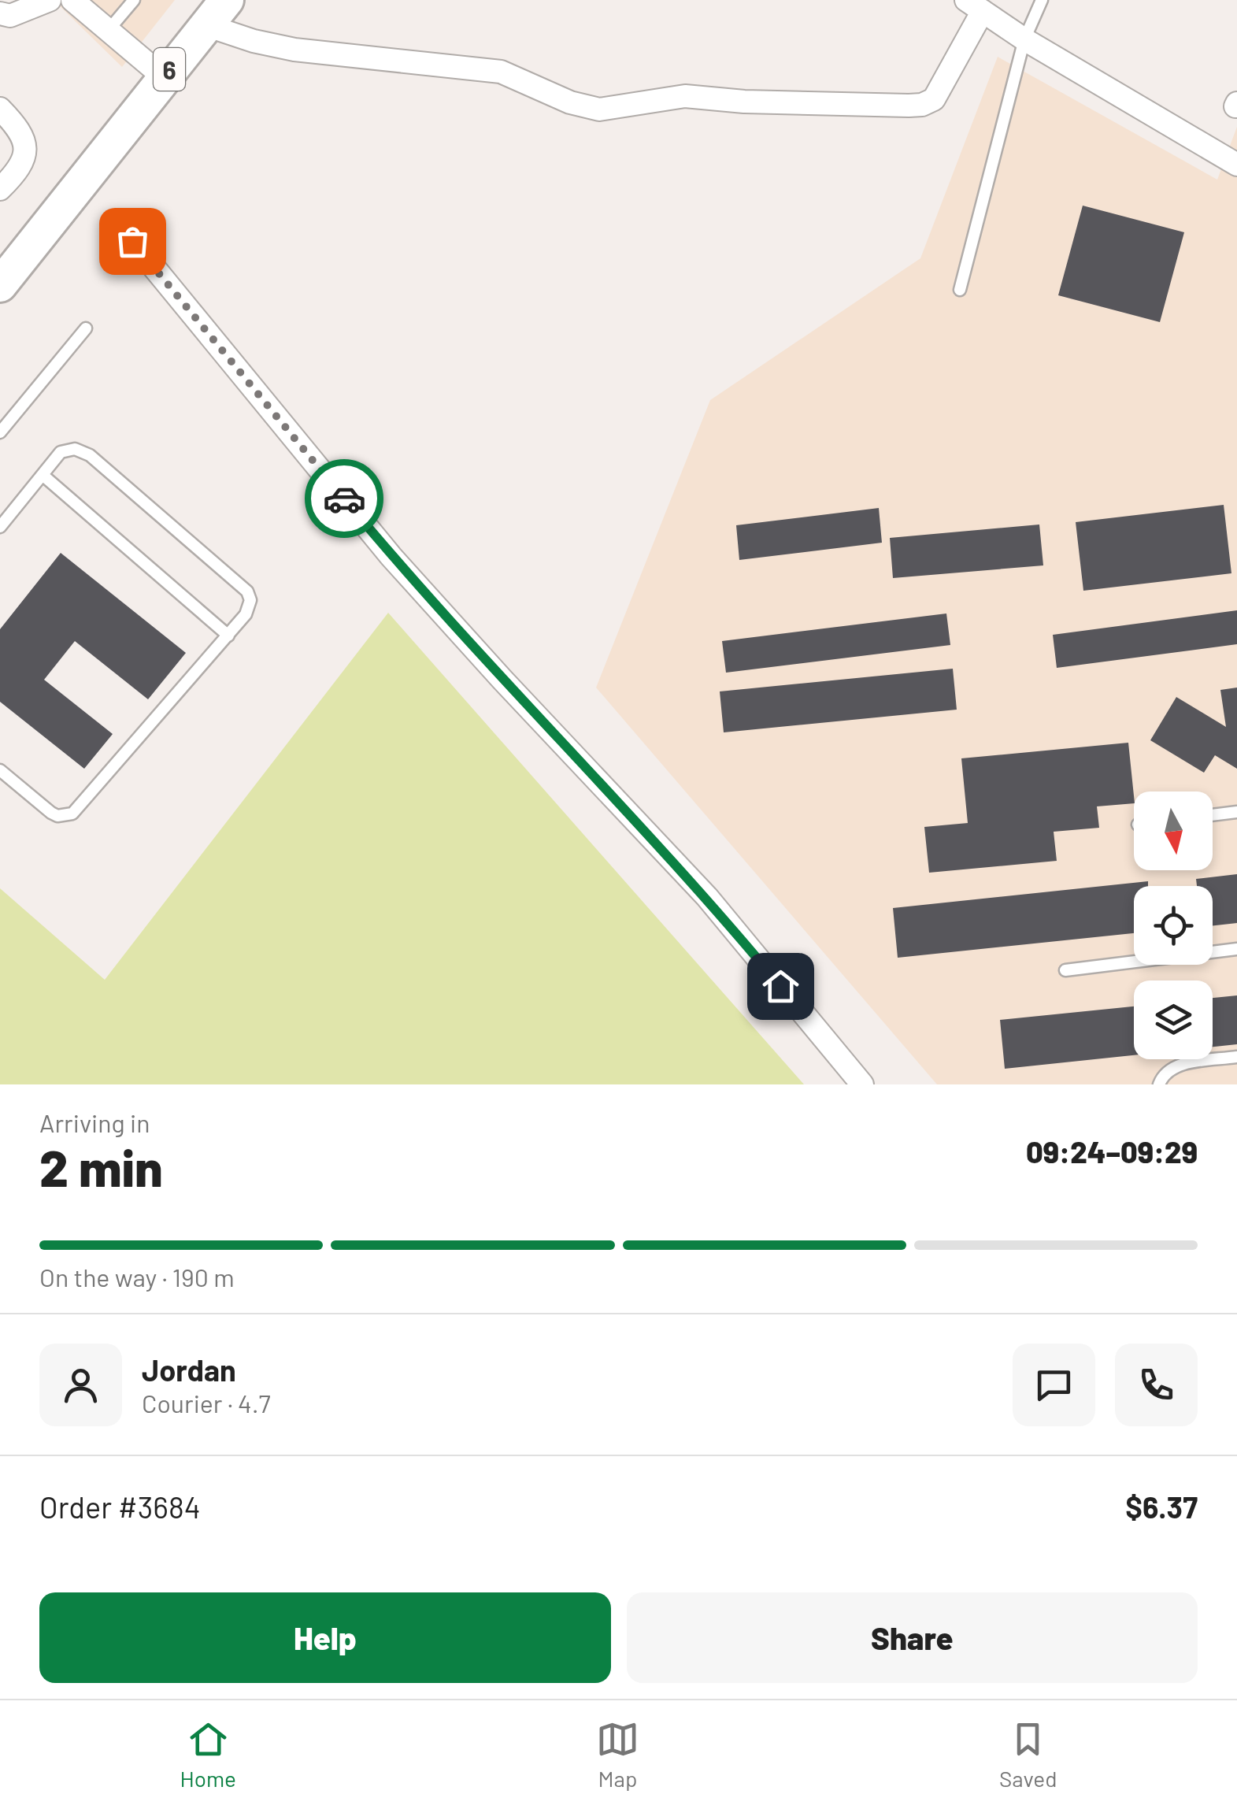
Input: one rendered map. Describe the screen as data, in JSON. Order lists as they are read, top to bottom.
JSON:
{
  "streets": {
    "main road": ["6"]
  },
  "north": "bottom",
  "page": {
    "heading": ["2 min", "Arriving in", "09:24–09:29"],
    "panel": [
      "Jordan",
      "Courier · 4.7",
      "Order #3684",
      "$6.37"
    ],
    "bar": "On the way · 190 m",
    "buttons": ["Help", "Share"],
    "tabs": ["Home", "Map", "Saved"]
  }
}
